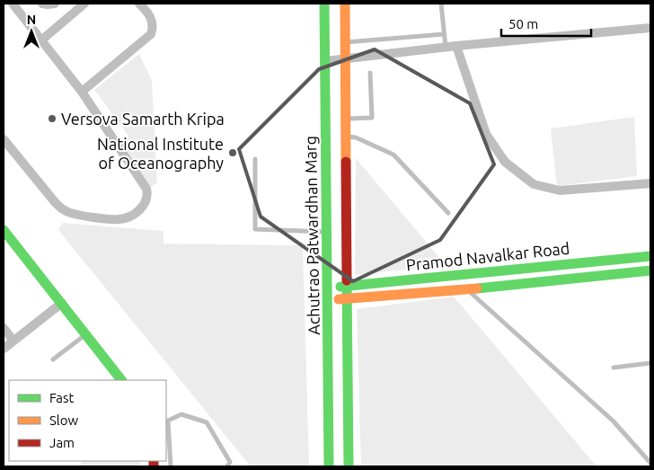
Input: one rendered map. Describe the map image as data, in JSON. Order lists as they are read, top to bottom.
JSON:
{
  "streets": {
    "main road": ["Achutrao Patwardhan Marg", "Pramod Navalkar Road"]
  },
  "crossings": [
    ["Achutrao Patwardhan Marg", "Pramod Navalkar Road"]
  ],
  "places": ["Versova Samarth Kripa", "National Institute of Oceanography"],
  "legend": ["Fast", "Slow", "Jam"],
  "scale_bar": "50 m",
  "north": "top"
}
